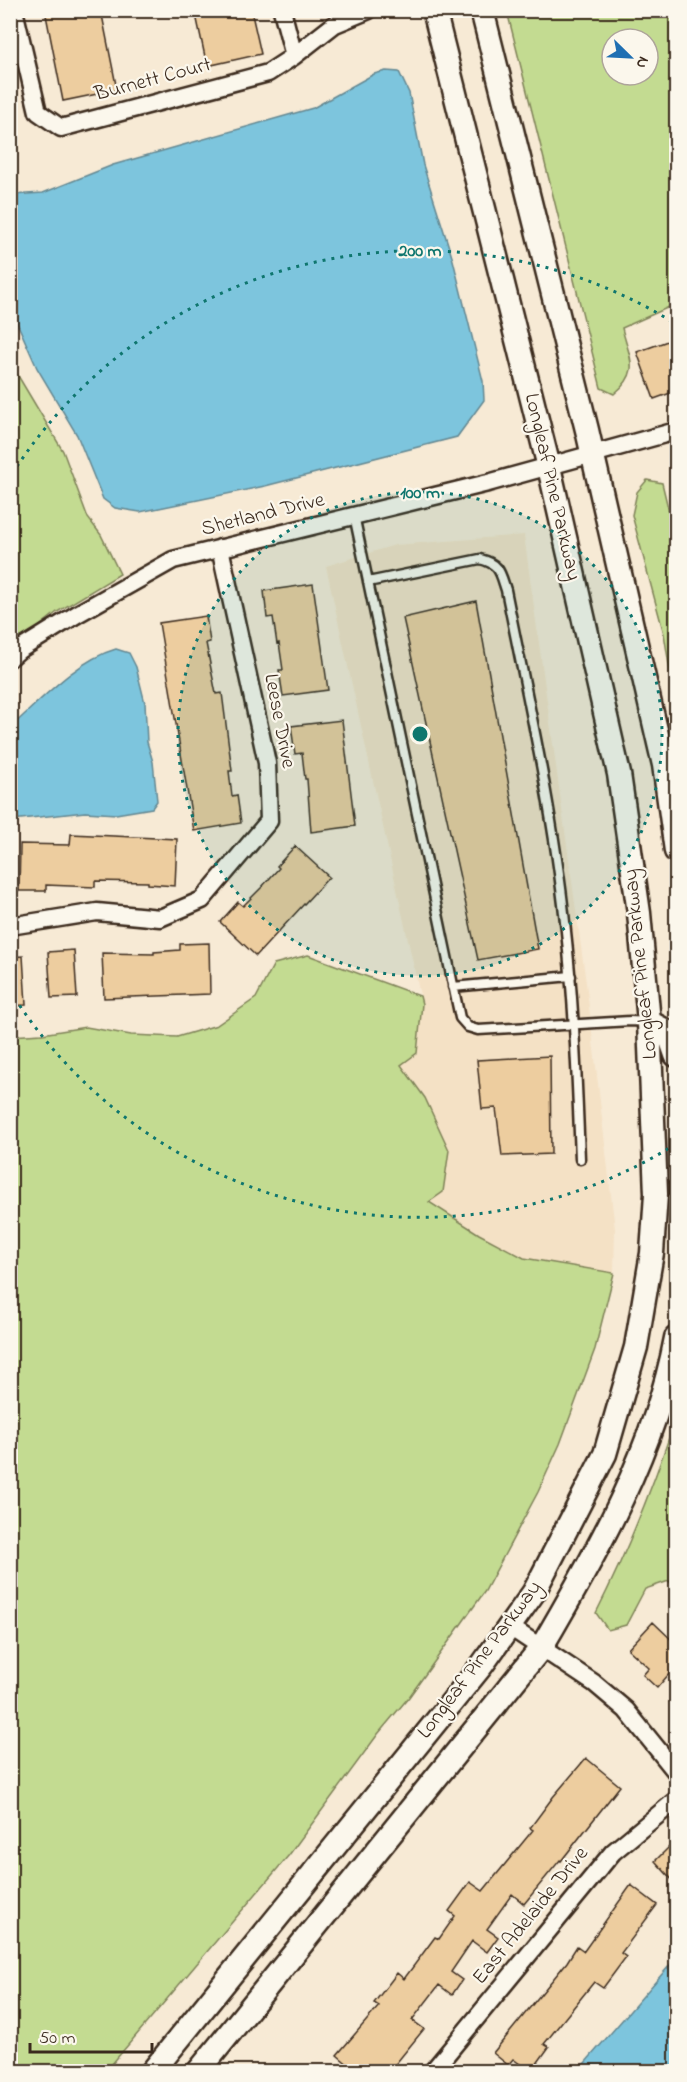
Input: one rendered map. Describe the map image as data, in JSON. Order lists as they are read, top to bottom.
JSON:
{
  "streets": {
    "main road": ["Longleaf Pine Parkway"],
    "street": [
      "Burnett Court",
      "Shetland Drive",
      "Leese Drive",
      "East Adelaide Drive"
    ]
  },
  "crossings": [
    ["Longleaf Pine Parkway", "Shetland Drive"],
    ["Shetland Drive", "Leese Drive"]
  ],
  "scale_bar": "50 m",
  "north": "bottom right",
  "rings": ["200 m", "100 m"]
}
